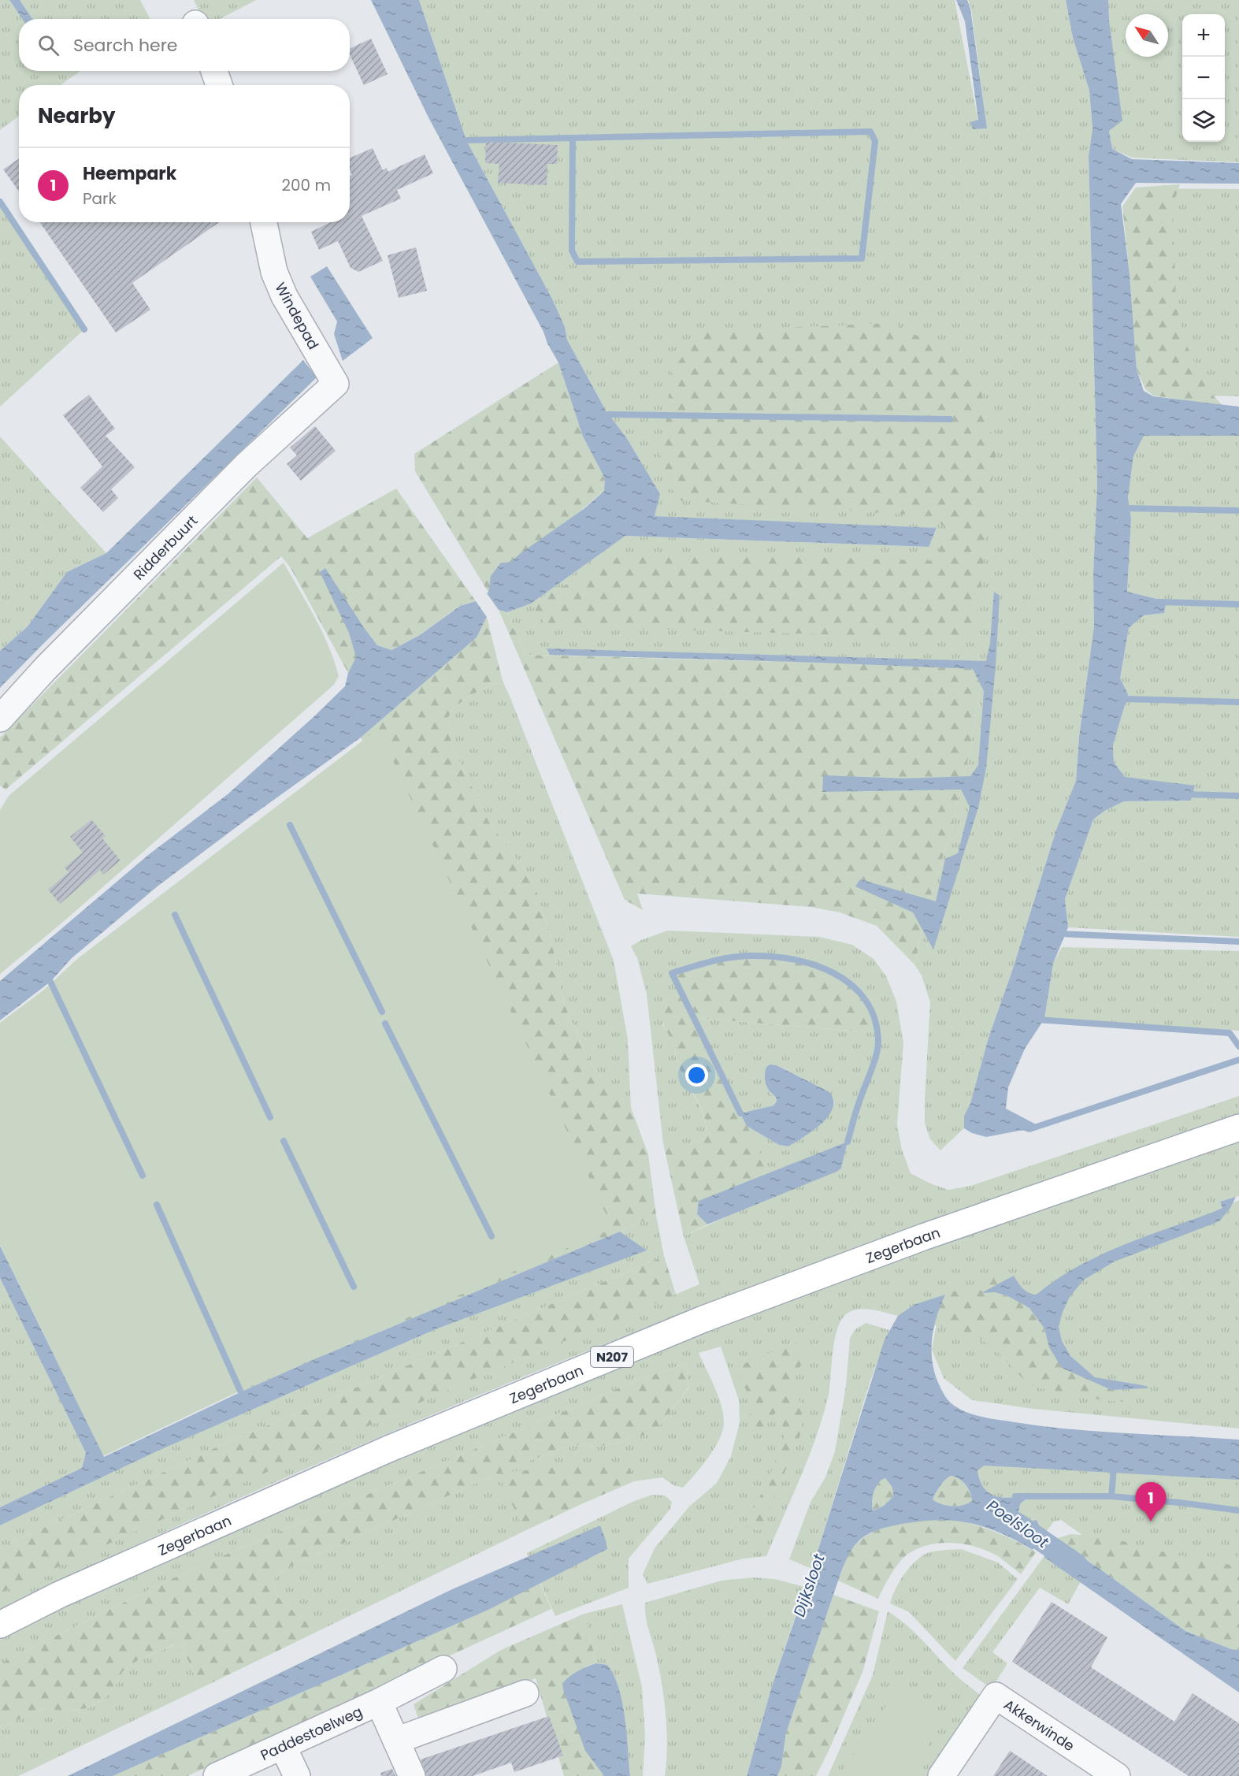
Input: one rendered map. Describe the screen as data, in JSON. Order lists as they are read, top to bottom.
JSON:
{
  "streets": {
    "main road": ["Zegerbaan", "N207"],
    "street": [
      "Windepad",
      "Ridderbuurt",
      "Akkerwinde",
      "Paddestoelweg"
    ]
  },
  "crossings": [
    ["Windepad", "Ridderbuurt"]
  ],
  "water": ["Poelsloot", "Dijksloot"],
  "north": "top left",
  "page": {
    "map_buttons": ["+", "−"],
    "search": "Search here",
    "heading": "Nearby",
    "list": [
      {
        "mark": "1",
        "name": "Heempark",
        "note": "Park",
        "value": "200 m"
      }
    ],
    "pins": "1"
  }
}
